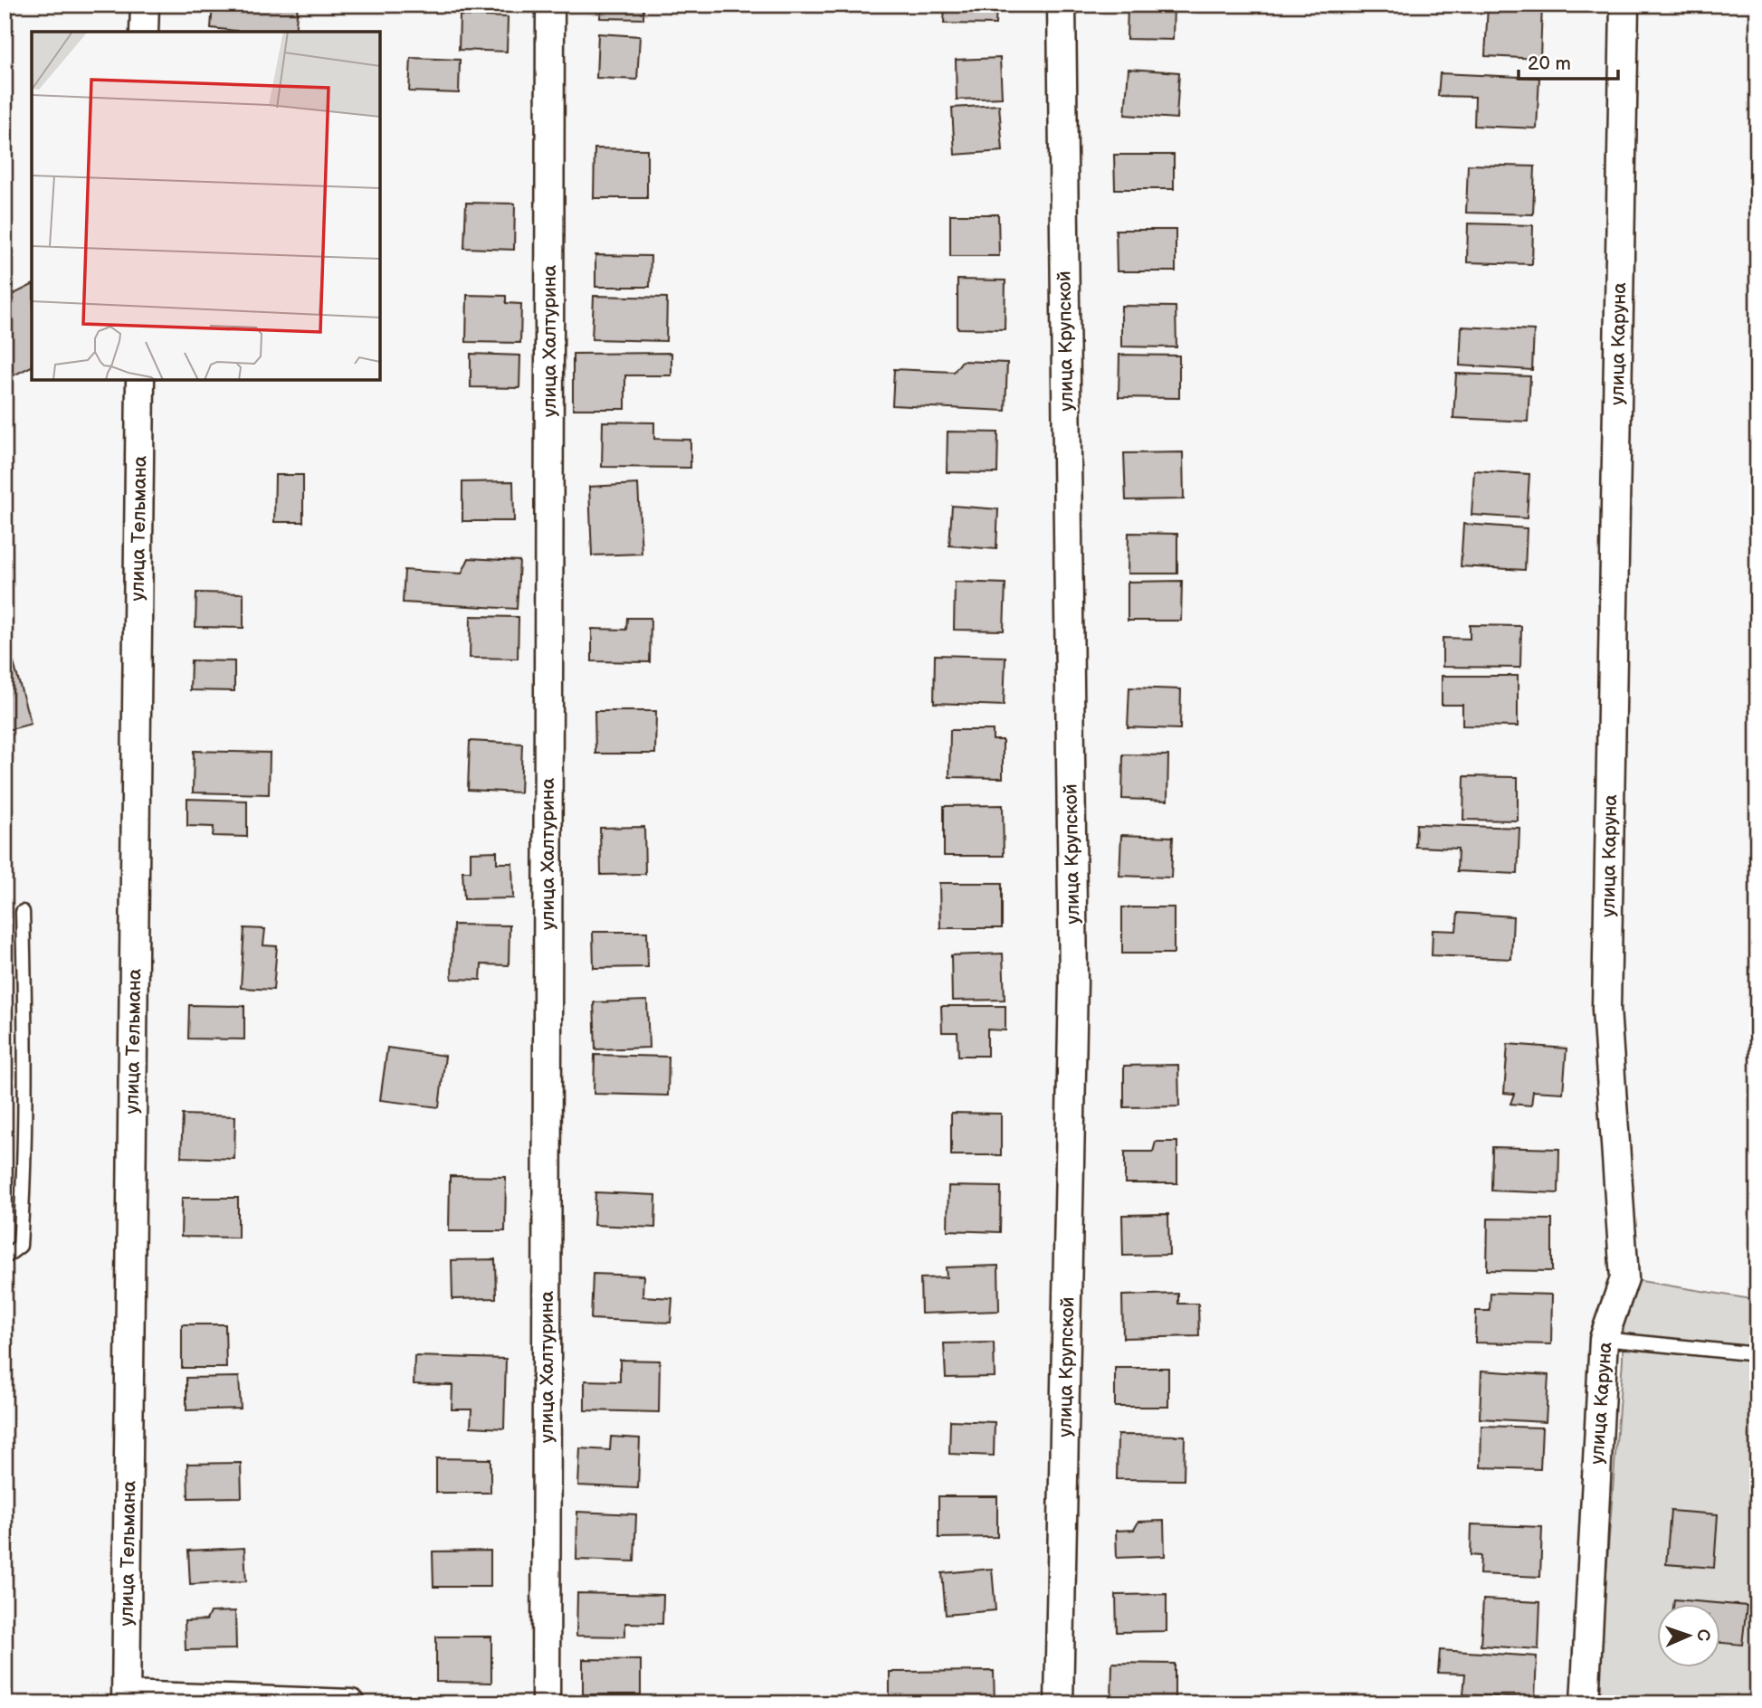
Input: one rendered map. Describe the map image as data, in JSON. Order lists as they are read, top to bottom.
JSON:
{
  "streets": {
    "street": [
      "улица Халтурина",
      "улица Крупской",
      "улица Каруна",
      "улица Тельмана"
    ]
  },
  "scale_bar": "20 m",
  "north": "right"
}
